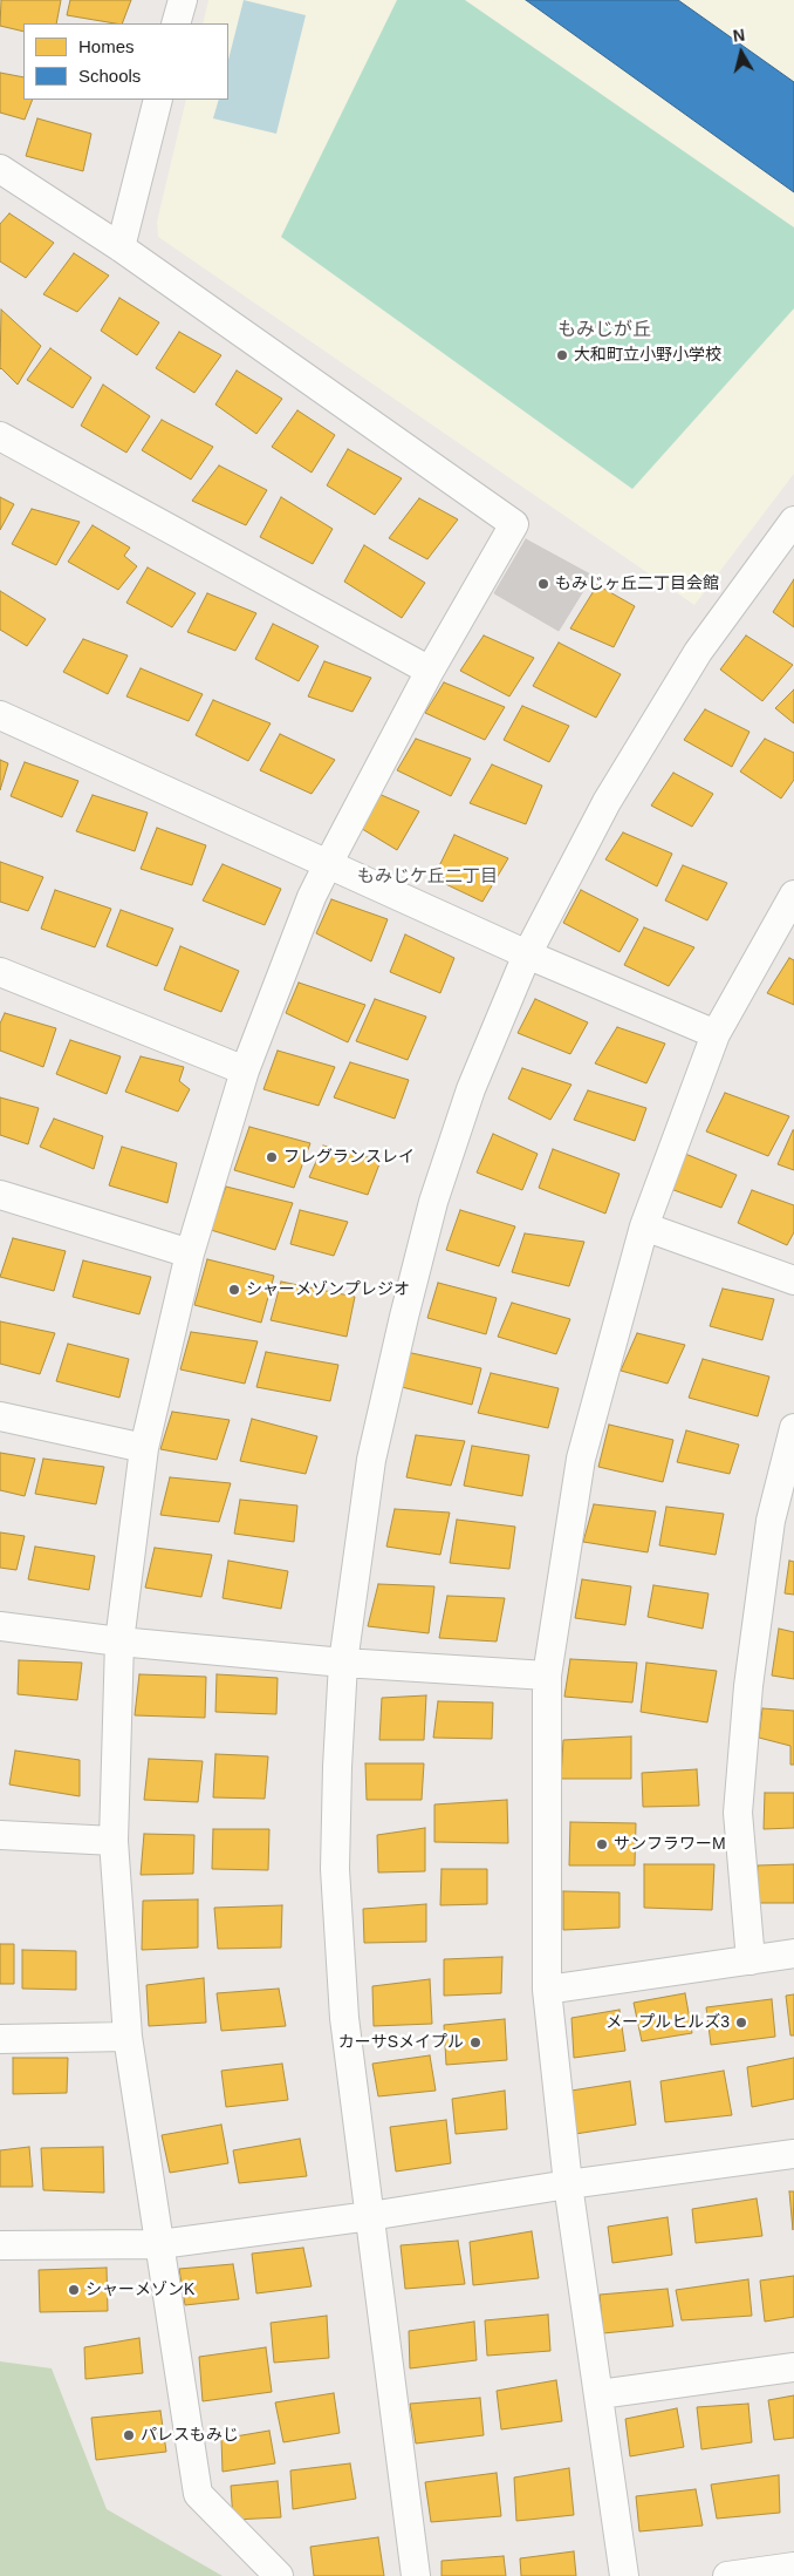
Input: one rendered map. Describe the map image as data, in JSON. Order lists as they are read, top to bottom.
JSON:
{
  "districts": ["もみじが丘", "もみじケ丘二丁目"],
  "places": [
    "大和町立小野小学校",
    "もみじヶ丘二丁目会館",
    "フレグランスレイ",
    "シャーメゾンプレジオ",
    "サンフラワーM",
    "メープルヒルズ3",
    "カーサSメイプル",
    "シャーメゾンK",
    "パレスもみじ"
  ],
  "legend": ["Homes", "Schools"],
  "north": "top"
}
